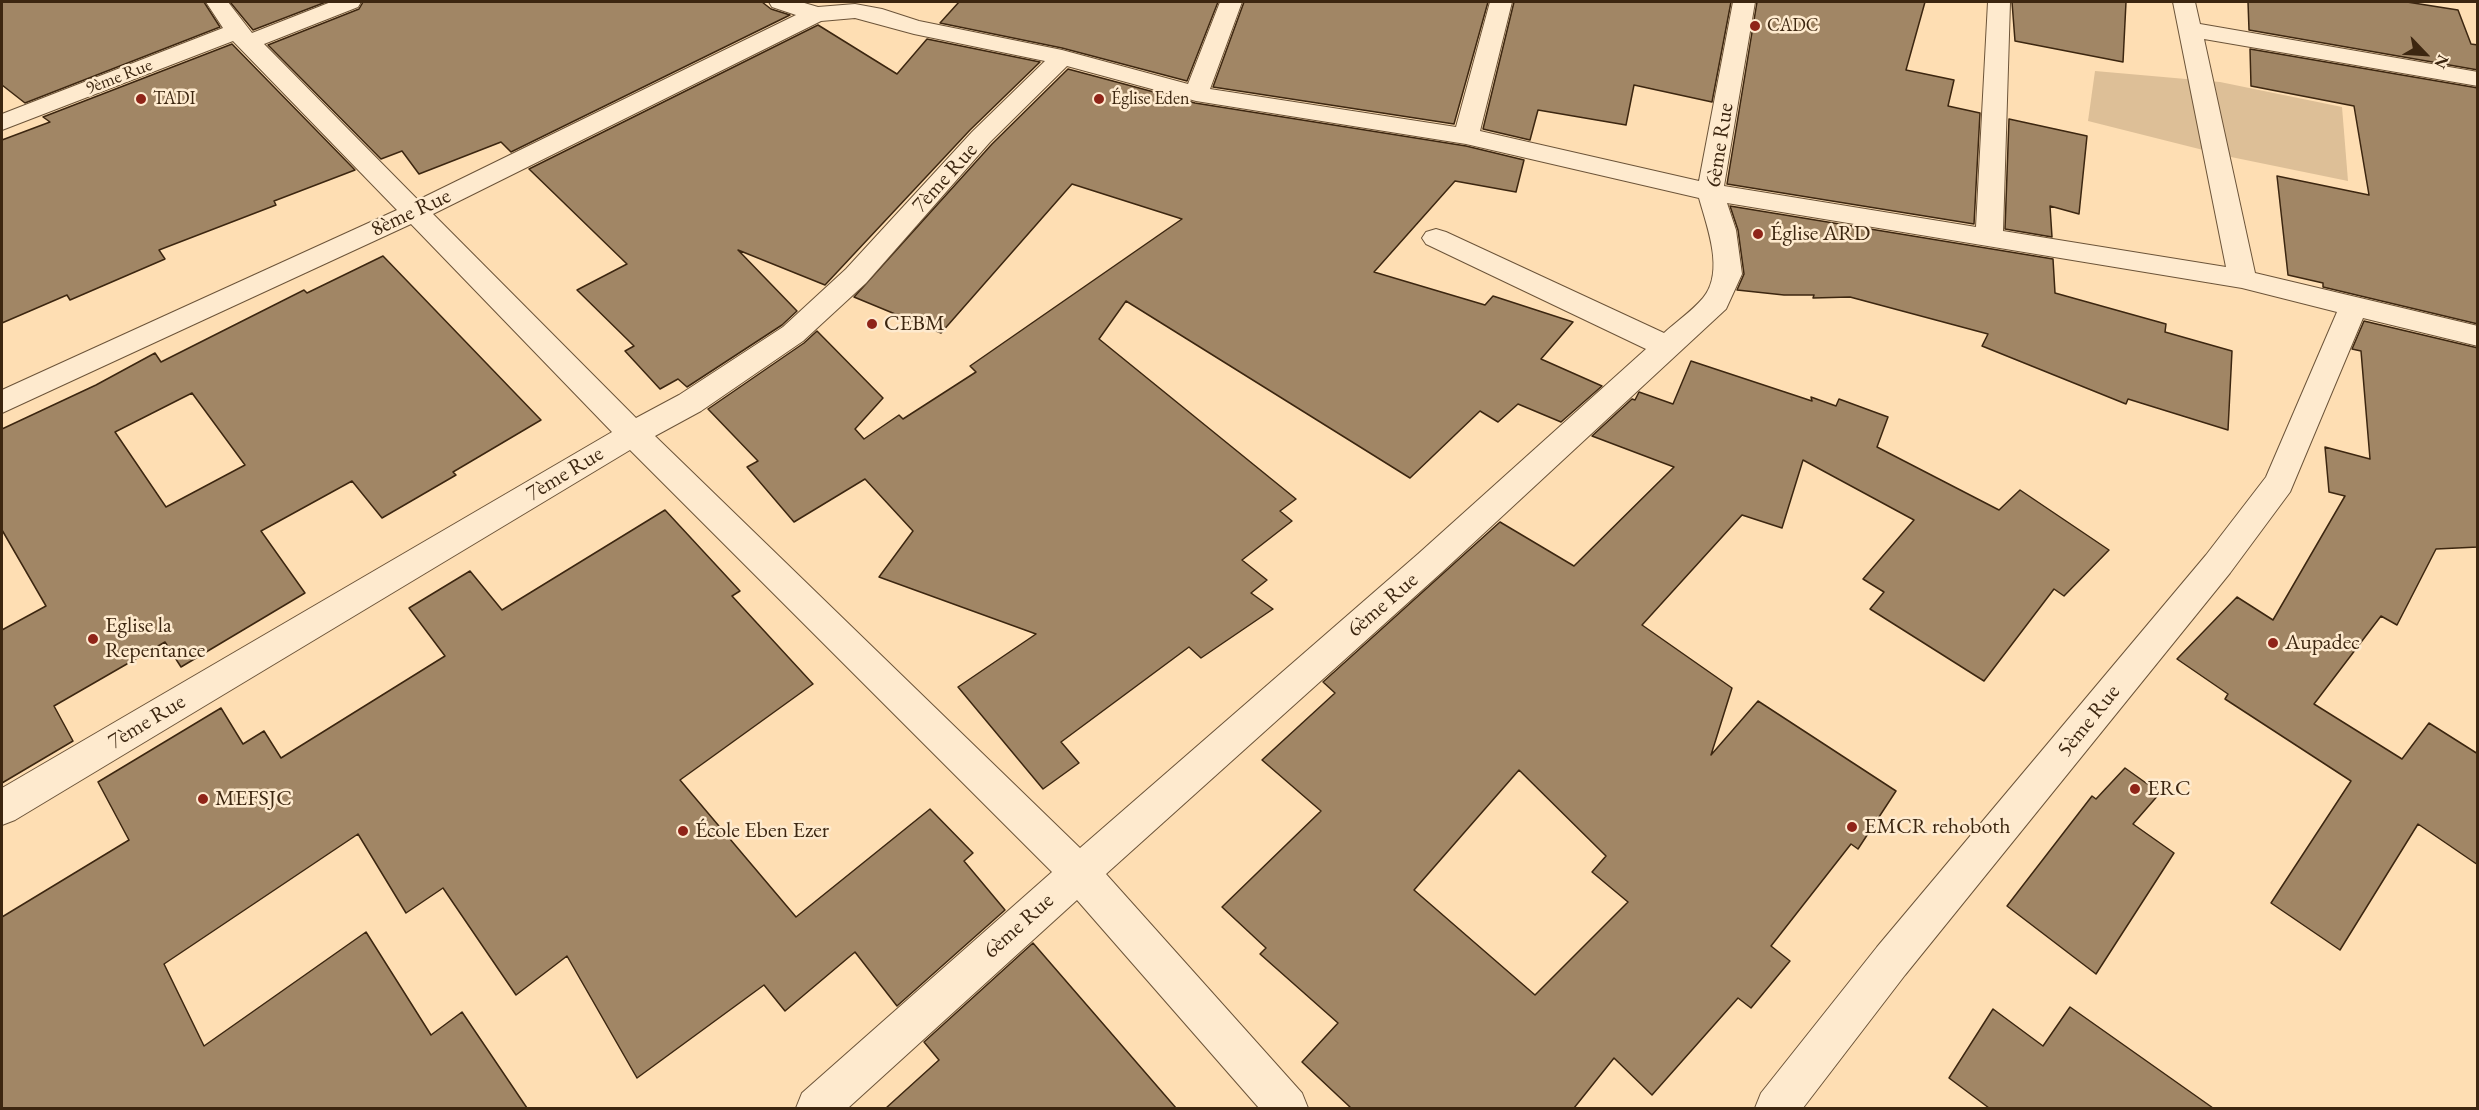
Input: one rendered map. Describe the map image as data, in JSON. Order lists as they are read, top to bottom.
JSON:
{
  "streets": {
    "street": [
      "9ème Rue",
      "6ème Rue",
      "7ème Rue",
      "8ème Rue",
      "5ème Rue"
    ]
  },
  "places": [
    "CADC",
    "TADI",
    "Église Eden",
    "Église ARD",
    "CEBM",
    "Eglise la Repentance",
    "Aupadec",
    "ERC",
    "MEFSJC",
    "EMCR rehoboth",
    "École Eben Ezer"
  ],
  "north": "bottom right"
}
